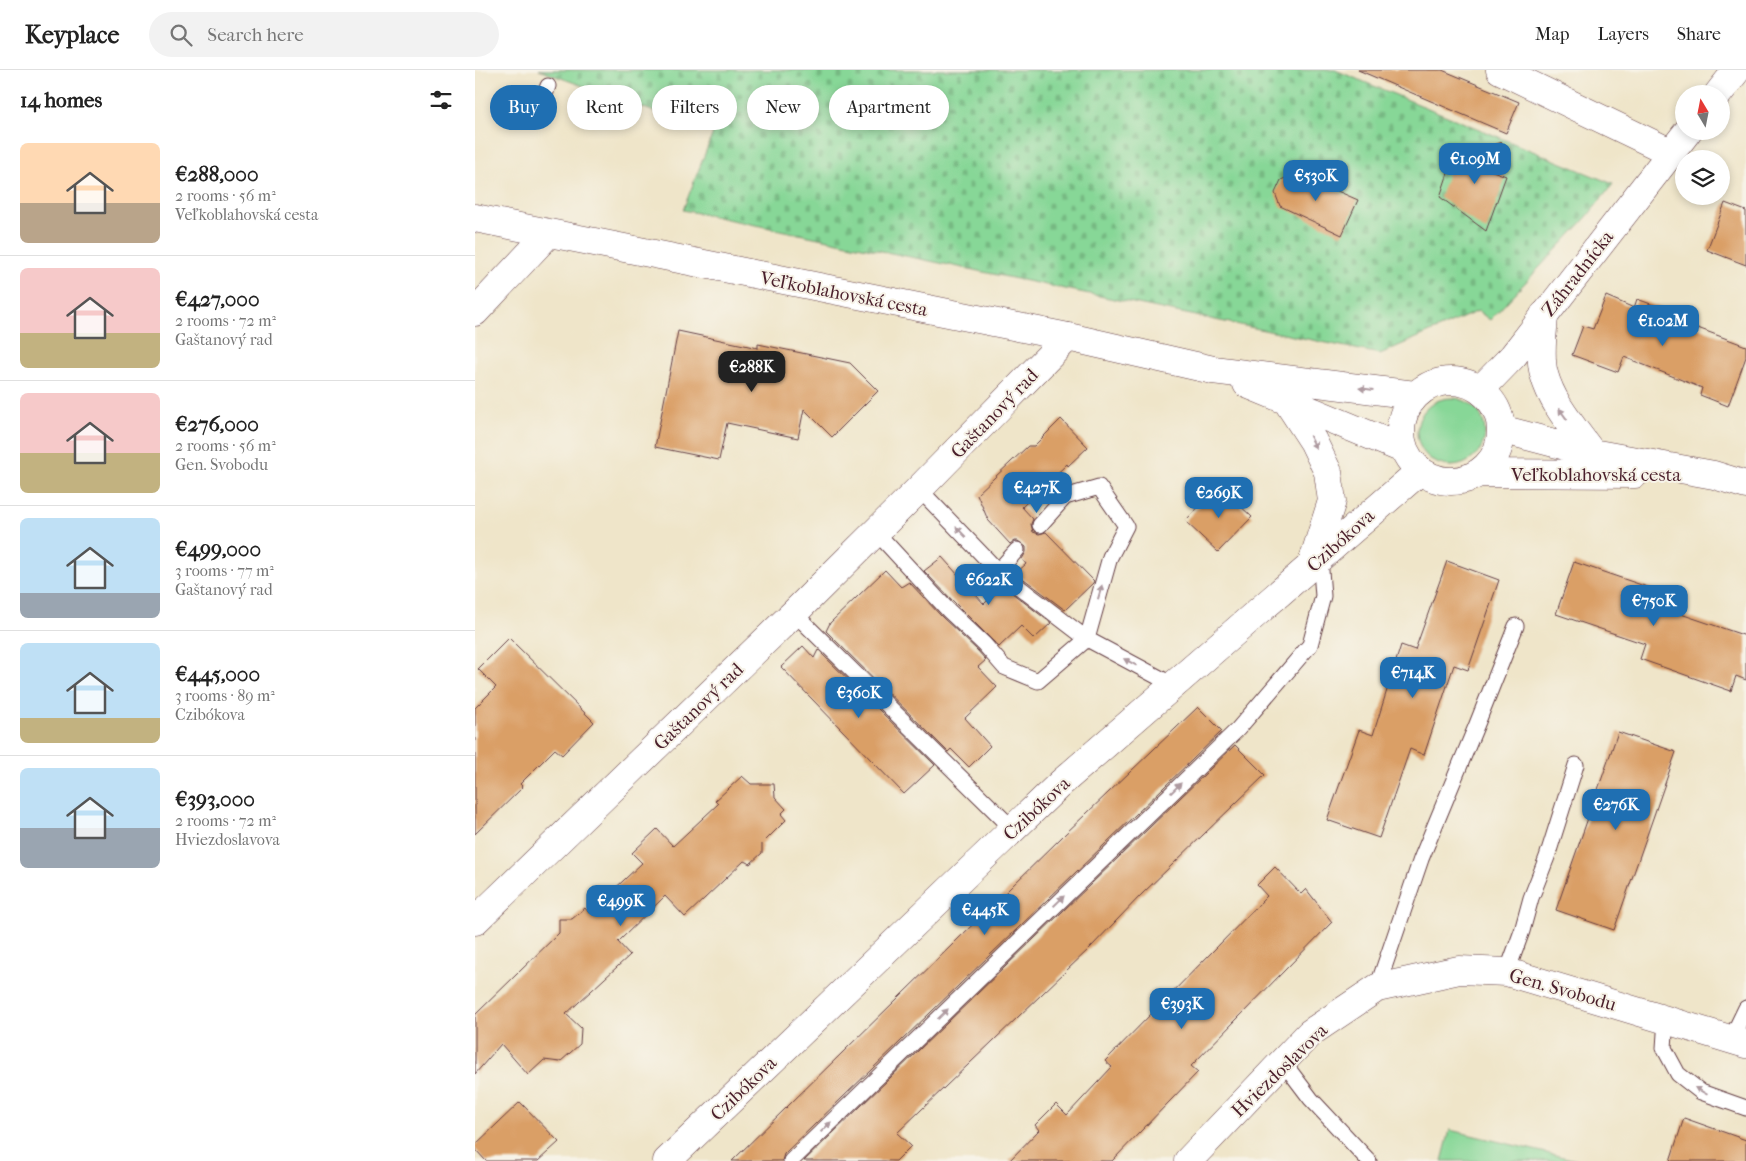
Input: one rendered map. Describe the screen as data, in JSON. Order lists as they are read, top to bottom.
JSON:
{
  "streets": {
    "street": [
      "Záhradnícka",
      "Veľkoblahovská cesta",
      "Gaštanový rad",
      "Czibókova",
      "Gen. Svobodu",
      "Hviezdoslavova"
    ]
  },
  "crossings": [
    ["Záhradnícka", "Veľkoblahovská cesta"],
    ["Záhradnícka", "Czibókova"],
    ["Veľkoblahovská cesta", "Gaštanový rad"],
    ["Veľkoblahovská cesta", "Czibókova"],
    ["Gen. Svobodu", "Hviezdoslavova"]
  ],
  "north": "top",
  "page": {
    "header": "Keyplace",
    "search": "Search here",
    "nav": ["Map", "Layers", "Share"],
    "heading": "14 homes",
    "chip": [
      "Buy",
      "Rent",
      "Filters",
      "New",
      "Apartment"
    ],
    "list": [
      {
        "name": "€288,000",
        "note": "2 rooms · 56 m² · Veľkoblahovská cesta"
      },
      {
        "name": "€427,000",
        "note": "2 rooms · 72 m² · Gaštanový rad"
      },
      {
        "name": "€276,000",
        "note": "2 rooms · 56 m² · Gen. Svobodu"
      },
      {
        "name": "€499,000",
        "note": "3 rooms · 77 m² · Gaštanový rad"
      },
      {
        "name": "€445,000",
        "note": "3 rooms · 89 m² · Czibókova"
      },
      {
        "name": "€393,000",
        "note": "2 rooms · 72 m² · Hviezdoslavova"
      }
    ],
    "price": [
      "€1.09M",
      "€530K",
      "€1.02M",
      "€288K",
      "€427K",
      "€269K",
      "€622K",
      "€750K",
      "€714K",
      "€360K",
      "€276K",
      "€499K",
      "€445K",
      "€393K"
    ]
  }
}
